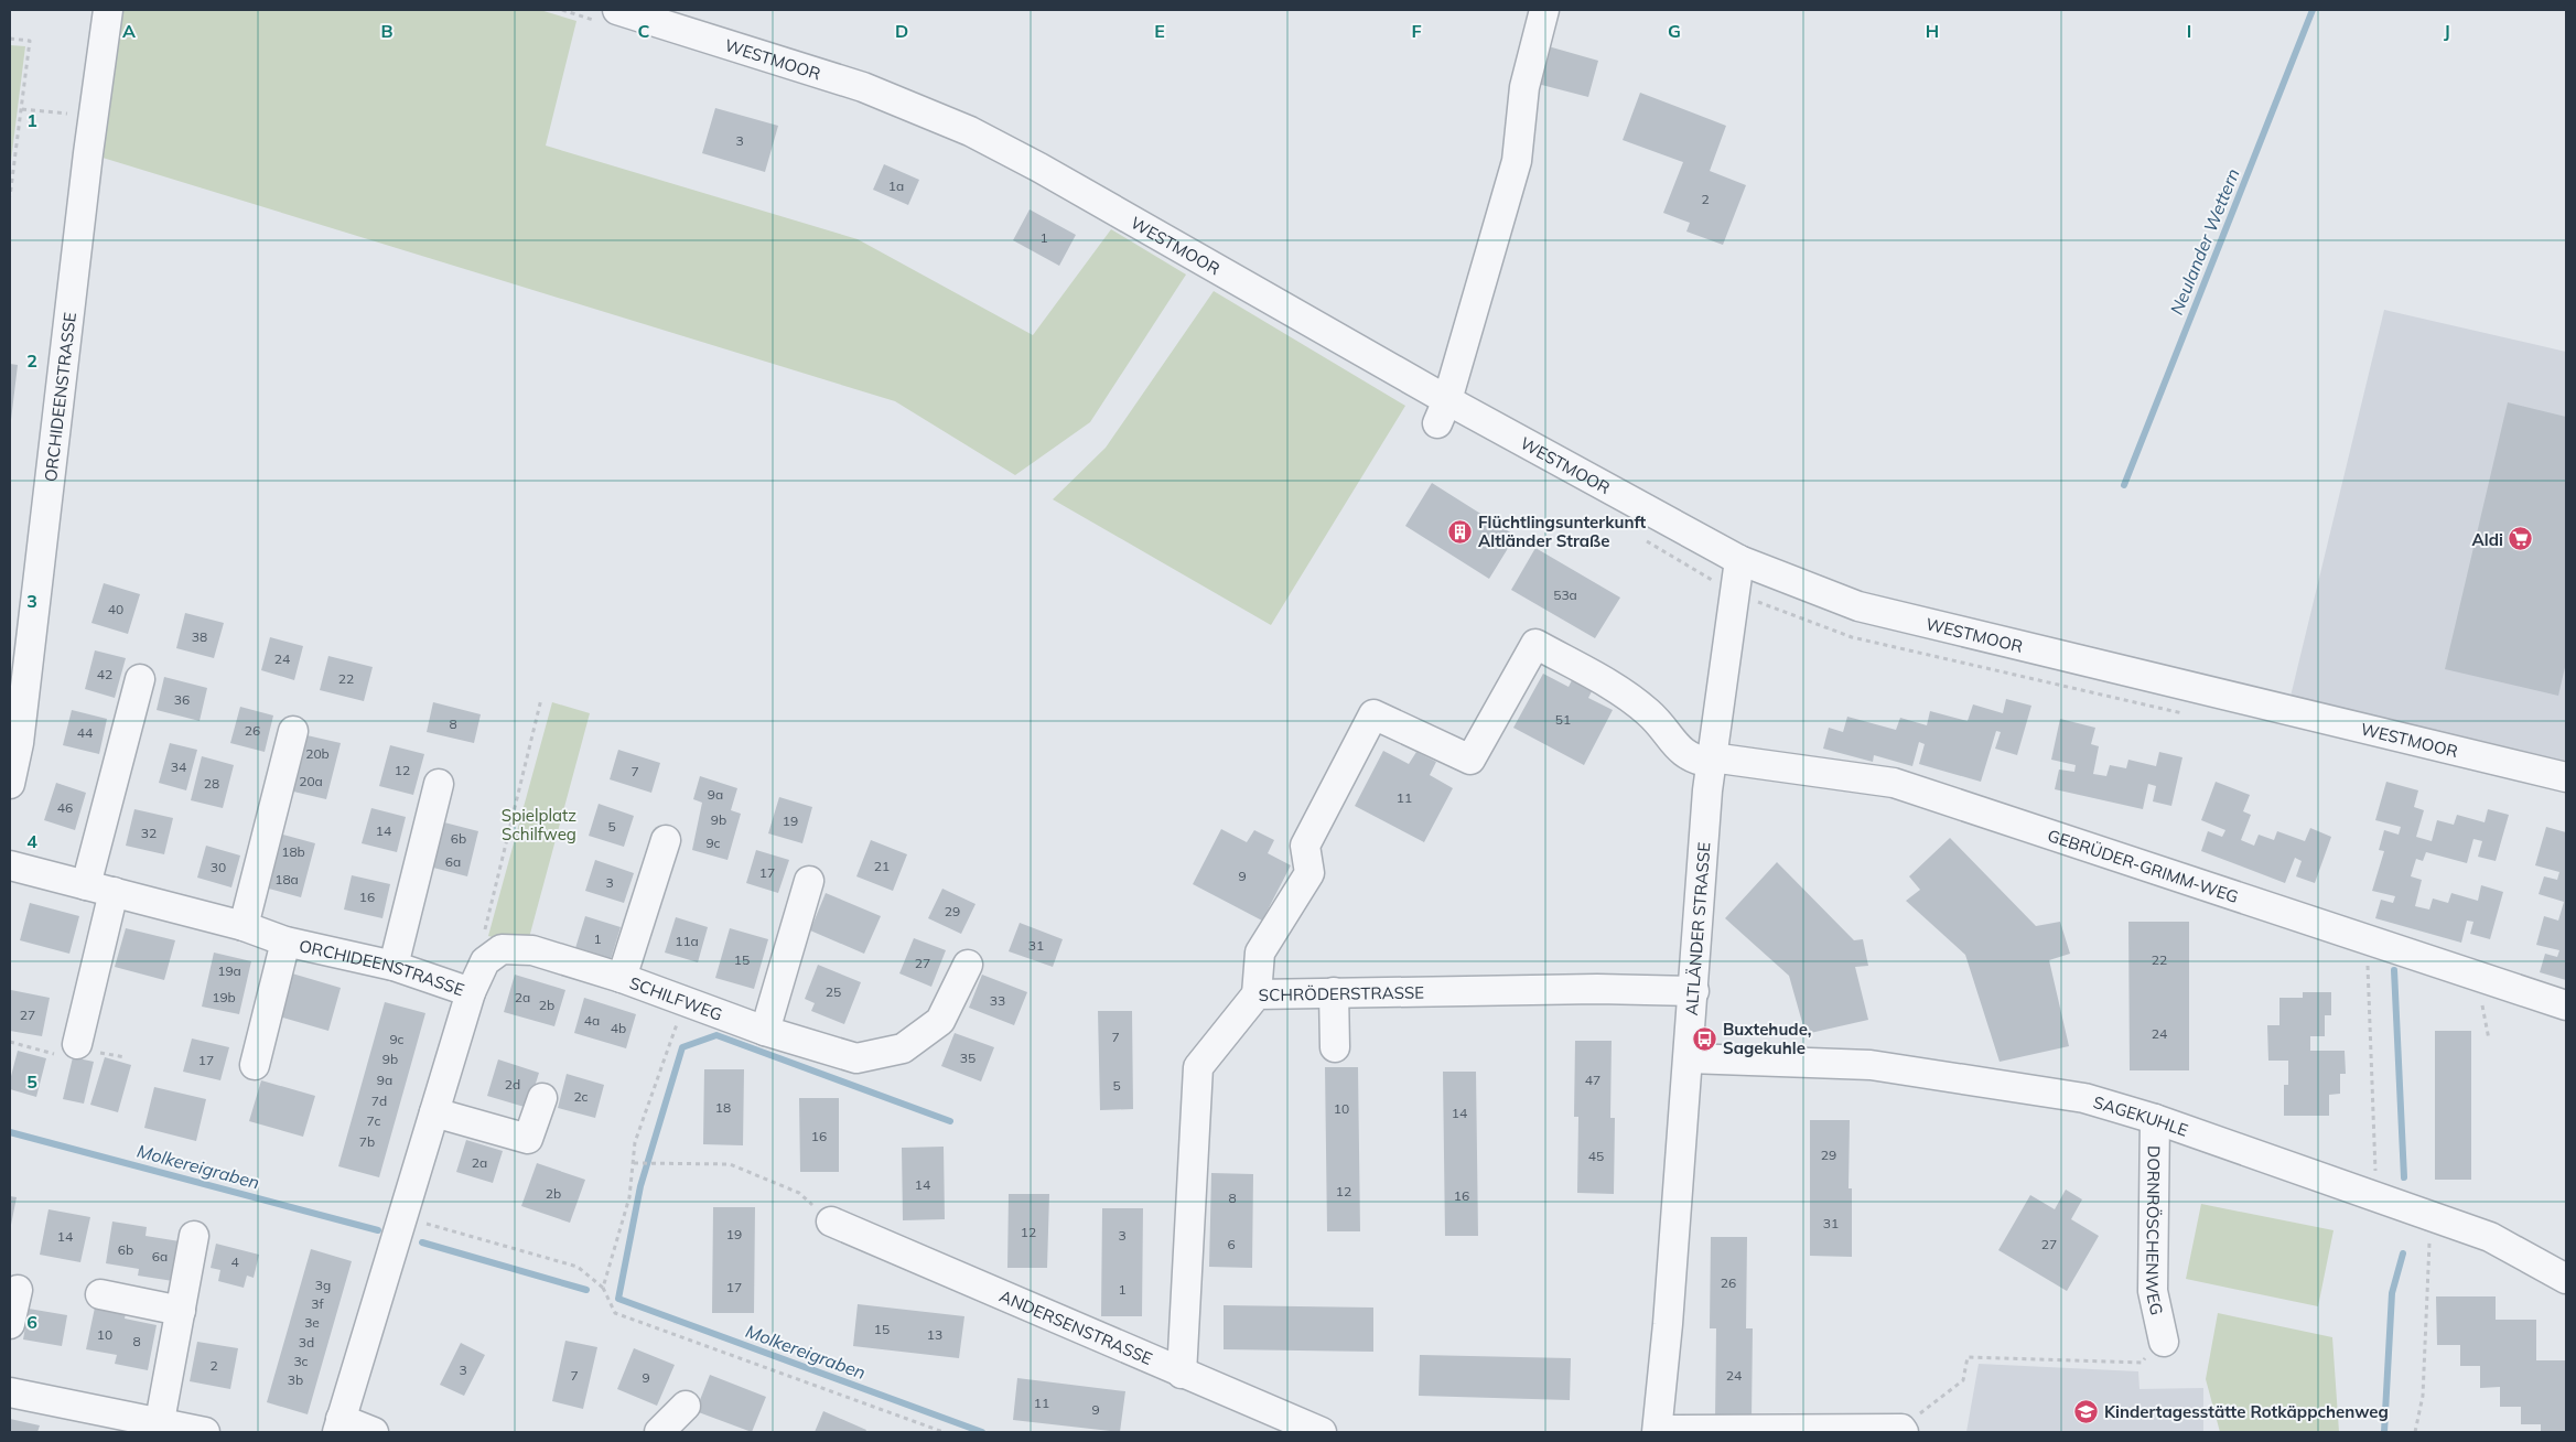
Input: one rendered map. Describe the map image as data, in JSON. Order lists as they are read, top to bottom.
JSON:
{
  "streets": {
    "street": [
      "WESTMOOR",
      "ORCHIDEENSTRASSE",
      "GEBRÜDER-GRIMM-WEG",
      "ALTLÄNDER STRASSE",
      "SCHRÖDERSTRASSE",
      "SCHILFWEG",
      "SAGEKUHLE",
      "DORNRÖSCHENWEG",
      "ANDERSENSTRASSE"
    ]
  },
  "crossings": [
    ["WESTMOOR", "ALTLÄNDER STRASSE"],
    ["GEBRÜDER-GRIMM-WEG", "ALTLÄNDER STRASSE"],
    ["GEBRÜDER-GRIMM-WEG", "SCHRÖDERSTRASSE"],
    ["ALTLÄNDER STRASSE", "SCHRÖDERSTRASSE"],
    ["ALTLÄNDER STRASSE", "SAGEKUHLE"],
    ["SCHRÖDERSTRASSE", "ANDERSENSTRASSE"],
    ["SAGEKUHLE", "DORNRÖSCHENWEG"]
  ],
  "water": ["Neulander Wettern", "Molkereigraben"],
  "parks": ["Spielplatz Schilfweg"],
  "places": {
    "building": ["Flüchtlingsunterkunft Altländer Straße"],
    "supermarket": ["Aldi"],
    "bus stop": ["Buxtehude, Sagekuhle"],
    "school or university": ["Kindertagesstätte Rotkäppchenweg"]
  },
  "house_numbers": [
    "3",
    "1a",
    "2",
    "1",
    "53a",
    "40",
    "38",
    "24",
    "42",
    "22",
    "36",
    "51",
    "8",
    "26",
    "44",
    "20b",
    "34",
    "12",
    "7",
    "20a",
    "28",
    "9a",
    "11",
    "46",
    "9b",
    "19",
    "5",
    "14",
    "32",
    "6b",
    "9c",
    "18b",
    "6a",
    "21",
    "30",
    "17",
    "9",
    "18a",
    "3",
    "16",
    "29",
    "1",
    "11a",
    "31",
    "15",
    "22",
    "27",
    "19a",
    "25",
    "19b",
    "2a",
    "33",
    "2b",
    "27",
    "4a",
    "4b",
    "24",
    "7",
    "9c",
    "35",
    "9b",
    "17",
    "9a",
    "47",
    "2d",
    "5",
    "2c",
    "7d",
    "18",
    "10",
    "14",
    "7c",
    "16",
    "7b",
    "29",
    "45",
    "2a",
    "14",
    "12",
    "2b",
    "16",
    "8",
    "31",
    "12",
    "19",
    "3",
    "14",
    "6",
    "27",
    "6b",
    "6a",
    "4",
    "26",
    "3g",
    "17",
    "1",
    "3f",
    "3e",
    "15",
    "10",
    "13",
    "8",
    "3d",
    "3c",
    "2",
    "3",
    "7",
    "24",
    "9",
    "3b",
    "11",
    "9"
  ],
  "grid": {
    "columns": [
      "A",
      "B",
      "C",
      "D",
      "E",
      "F",
      "G",
      "H",
      "I",
      "J"
    ],
    "rows": [
      "1",
      "2",
      "3",
      "4",
      "5",
      "6"
    ]
  }
}
